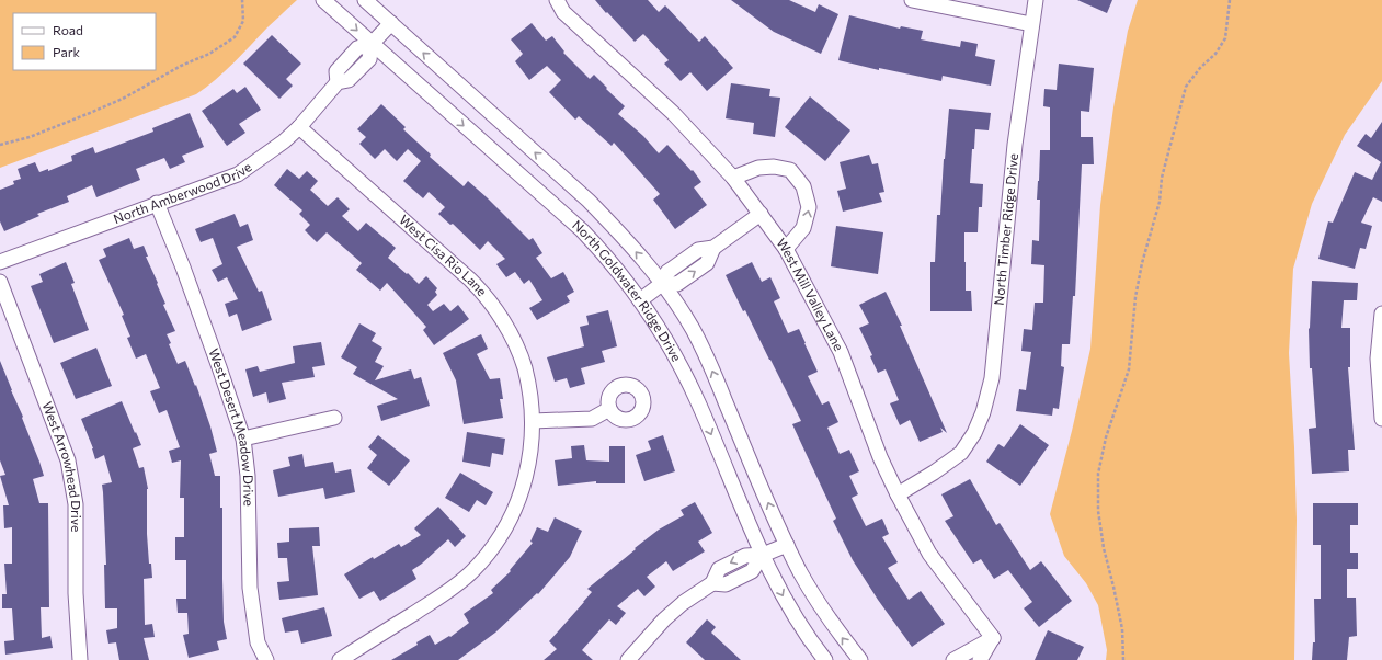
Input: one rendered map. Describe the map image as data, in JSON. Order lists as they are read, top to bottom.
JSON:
{
  "streets": {
    "street": [
      "North Amberwood Drive",
      "North Timber Ridge Drive",
      "West Cisa Rio Lane",
      "North Goldwater Ridge Drive",
      "West Mill Valley Lane",
      "West Desert Meadow Drive",
      "West Arrowhead Drive"
    ]
  },
  "crossings": [
    ["North Amberwood Drive", "West Cisa Rio Lane"],
    ["North Amberwood Drive", "North Goldwater Ridge Drive"],
    ["North Amberwood Drive", "West Desert Meadow Drive"],
    ["North Timber Ridge Drive", "West Mill Valley Lane"]
  ],
  "legend": ["Road", "Park"]
}
